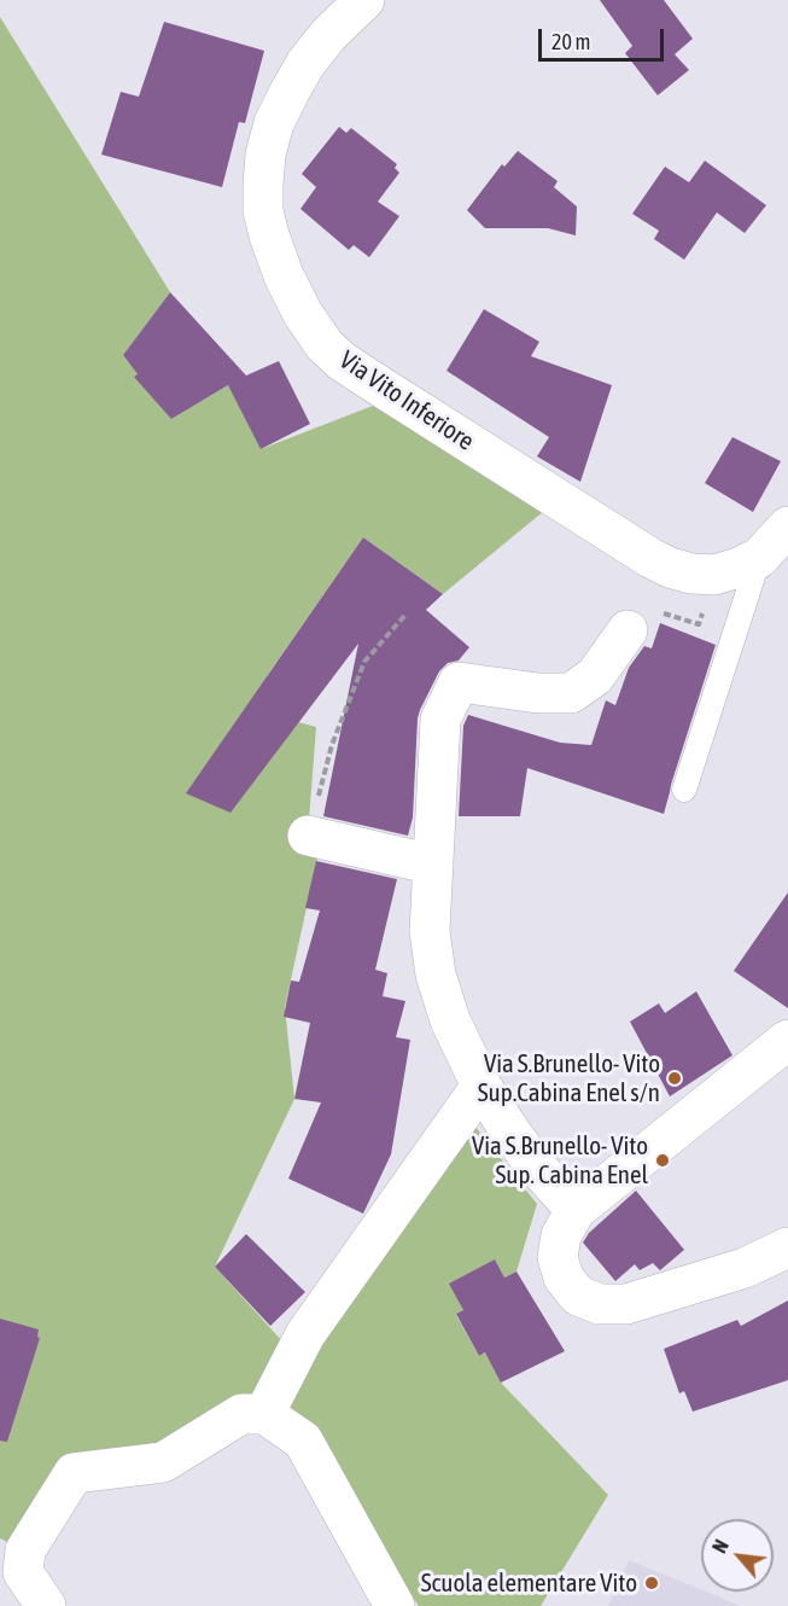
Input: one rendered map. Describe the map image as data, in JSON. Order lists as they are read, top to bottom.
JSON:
{
  "streets": {
    "street": ["Via Vito Inferiore"]
  },
  "places": ["Via S.Brunello- Vito Sup.Cabina Enel s/n", "Via S.Brunello- Vito Sup. Cabina Enel", "Scuola elementare Vito"],
  "scale_bar": "20 m",
  "north": "top left"
}
